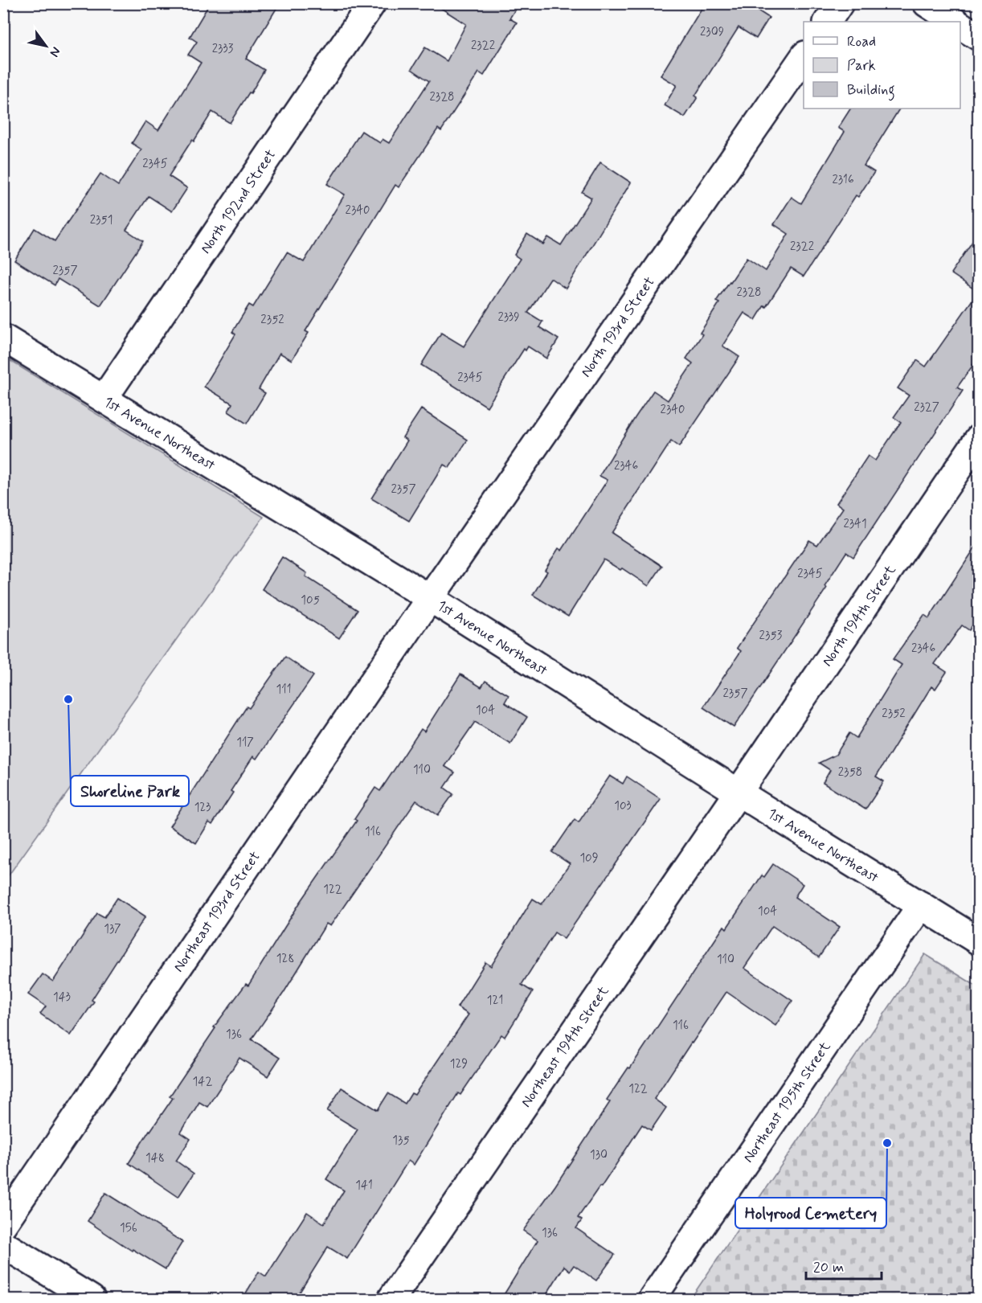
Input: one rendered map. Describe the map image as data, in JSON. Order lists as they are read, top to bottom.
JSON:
{
  "streets": {
    "street": [
      "North 192nd Street",
      "North 193rd Street",
      "1st Avenue Northeast",
      "North 194th Street",
      "Northeast 193rd Street",
      "Northeast 194th Street",
      "Northeast 195th Street"
    ]
  },
  "crossings": [
    ["North 192nd Street", "1st Avenue Northeast"],
    ["North 193rd Street", "1st Avenue Northeast"],
    ["North 193rd Street", "Northeast 193rd Street"],
    ["1st Avenue Northeast", "North 194th Street"],
    ["1st Avenue Northeast", "Northeast 193rd Street"],
    ["1st Avenue Northeast", "Northeast 194th Street"],
    ["1st Avenue Northeast", "Northeast 195th Street"],
    ["North 194th Street", "Northeast 194th Street"]
  ],
  "places": ["Shoreline Park", "Holyrood Cemetery"],
  "house_numbers": [
    "2309",
    "2322",
    "2333",
    "2328",
    "2345",
    "2316",
    "2340",
    "2351",
    "2322",
    "2357",
    "2328",
    "2339",
    "2352",
    "2345",
    "2327",
    "2340",
    "2346",
    "2357",
    "2341",
    "2345",
    "105",
    "2353",
    "2346",
    "111",
    "2357",
    "104",
    "2352",
    "117",
    "110",
    "2358",
    "103",
    "123",
    "116",
    "109",
    "122",
    "104",
    "137",
    "128",
    "110",
    "143",
    "121",
    "116",
    "136",
    "129",
    "142",
    "122",
    "135",
    "130",
    "148",
    "141",
    "156",
    "136"
  ],
  "legend": ["Road", "Park", "Building"],
  "scale_bar": "20 m",
  "north": "bottom right"
}
